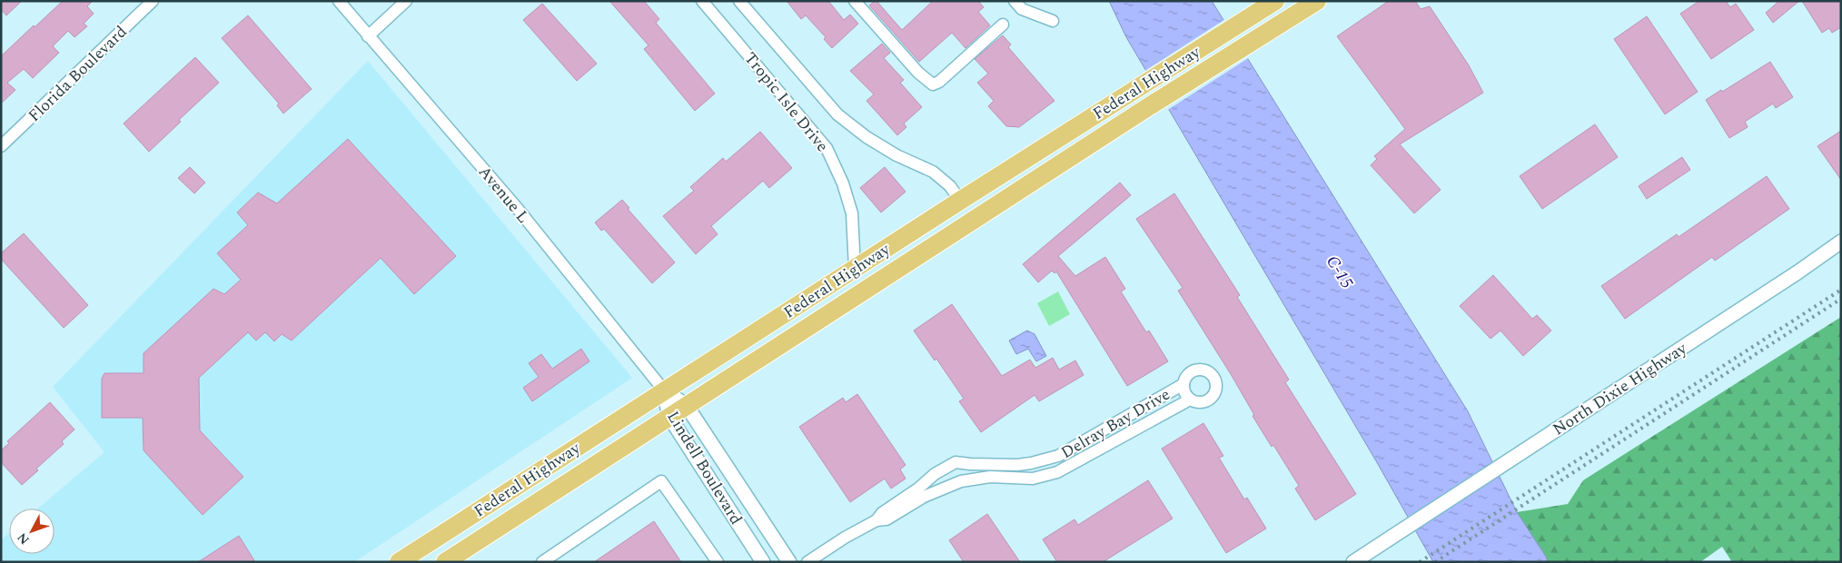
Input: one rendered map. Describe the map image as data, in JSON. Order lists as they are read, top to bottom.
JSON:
{
  "streets": {
    "main road": ["Federal Highway"],
    "street": [
      "Florida Boulevard",
      "Tropic Isle Drive",
      "Avenue L",
      "North Dixie Highway",
      "Delray Bay Drive",
      "Lindell Boulevard"
    ]
  },
  "crossings": [
    ["Federal Highway", "Tropic Isle Drive"],
    ["Federal Highway", "Avenue L"],
    ["Federal Highway", "Lindell Boulevard"],
    ["Avenue L", "Lindell Boulevard"]
  ],
  "water": ["C-15"],
  "north": "bottom left"
}
